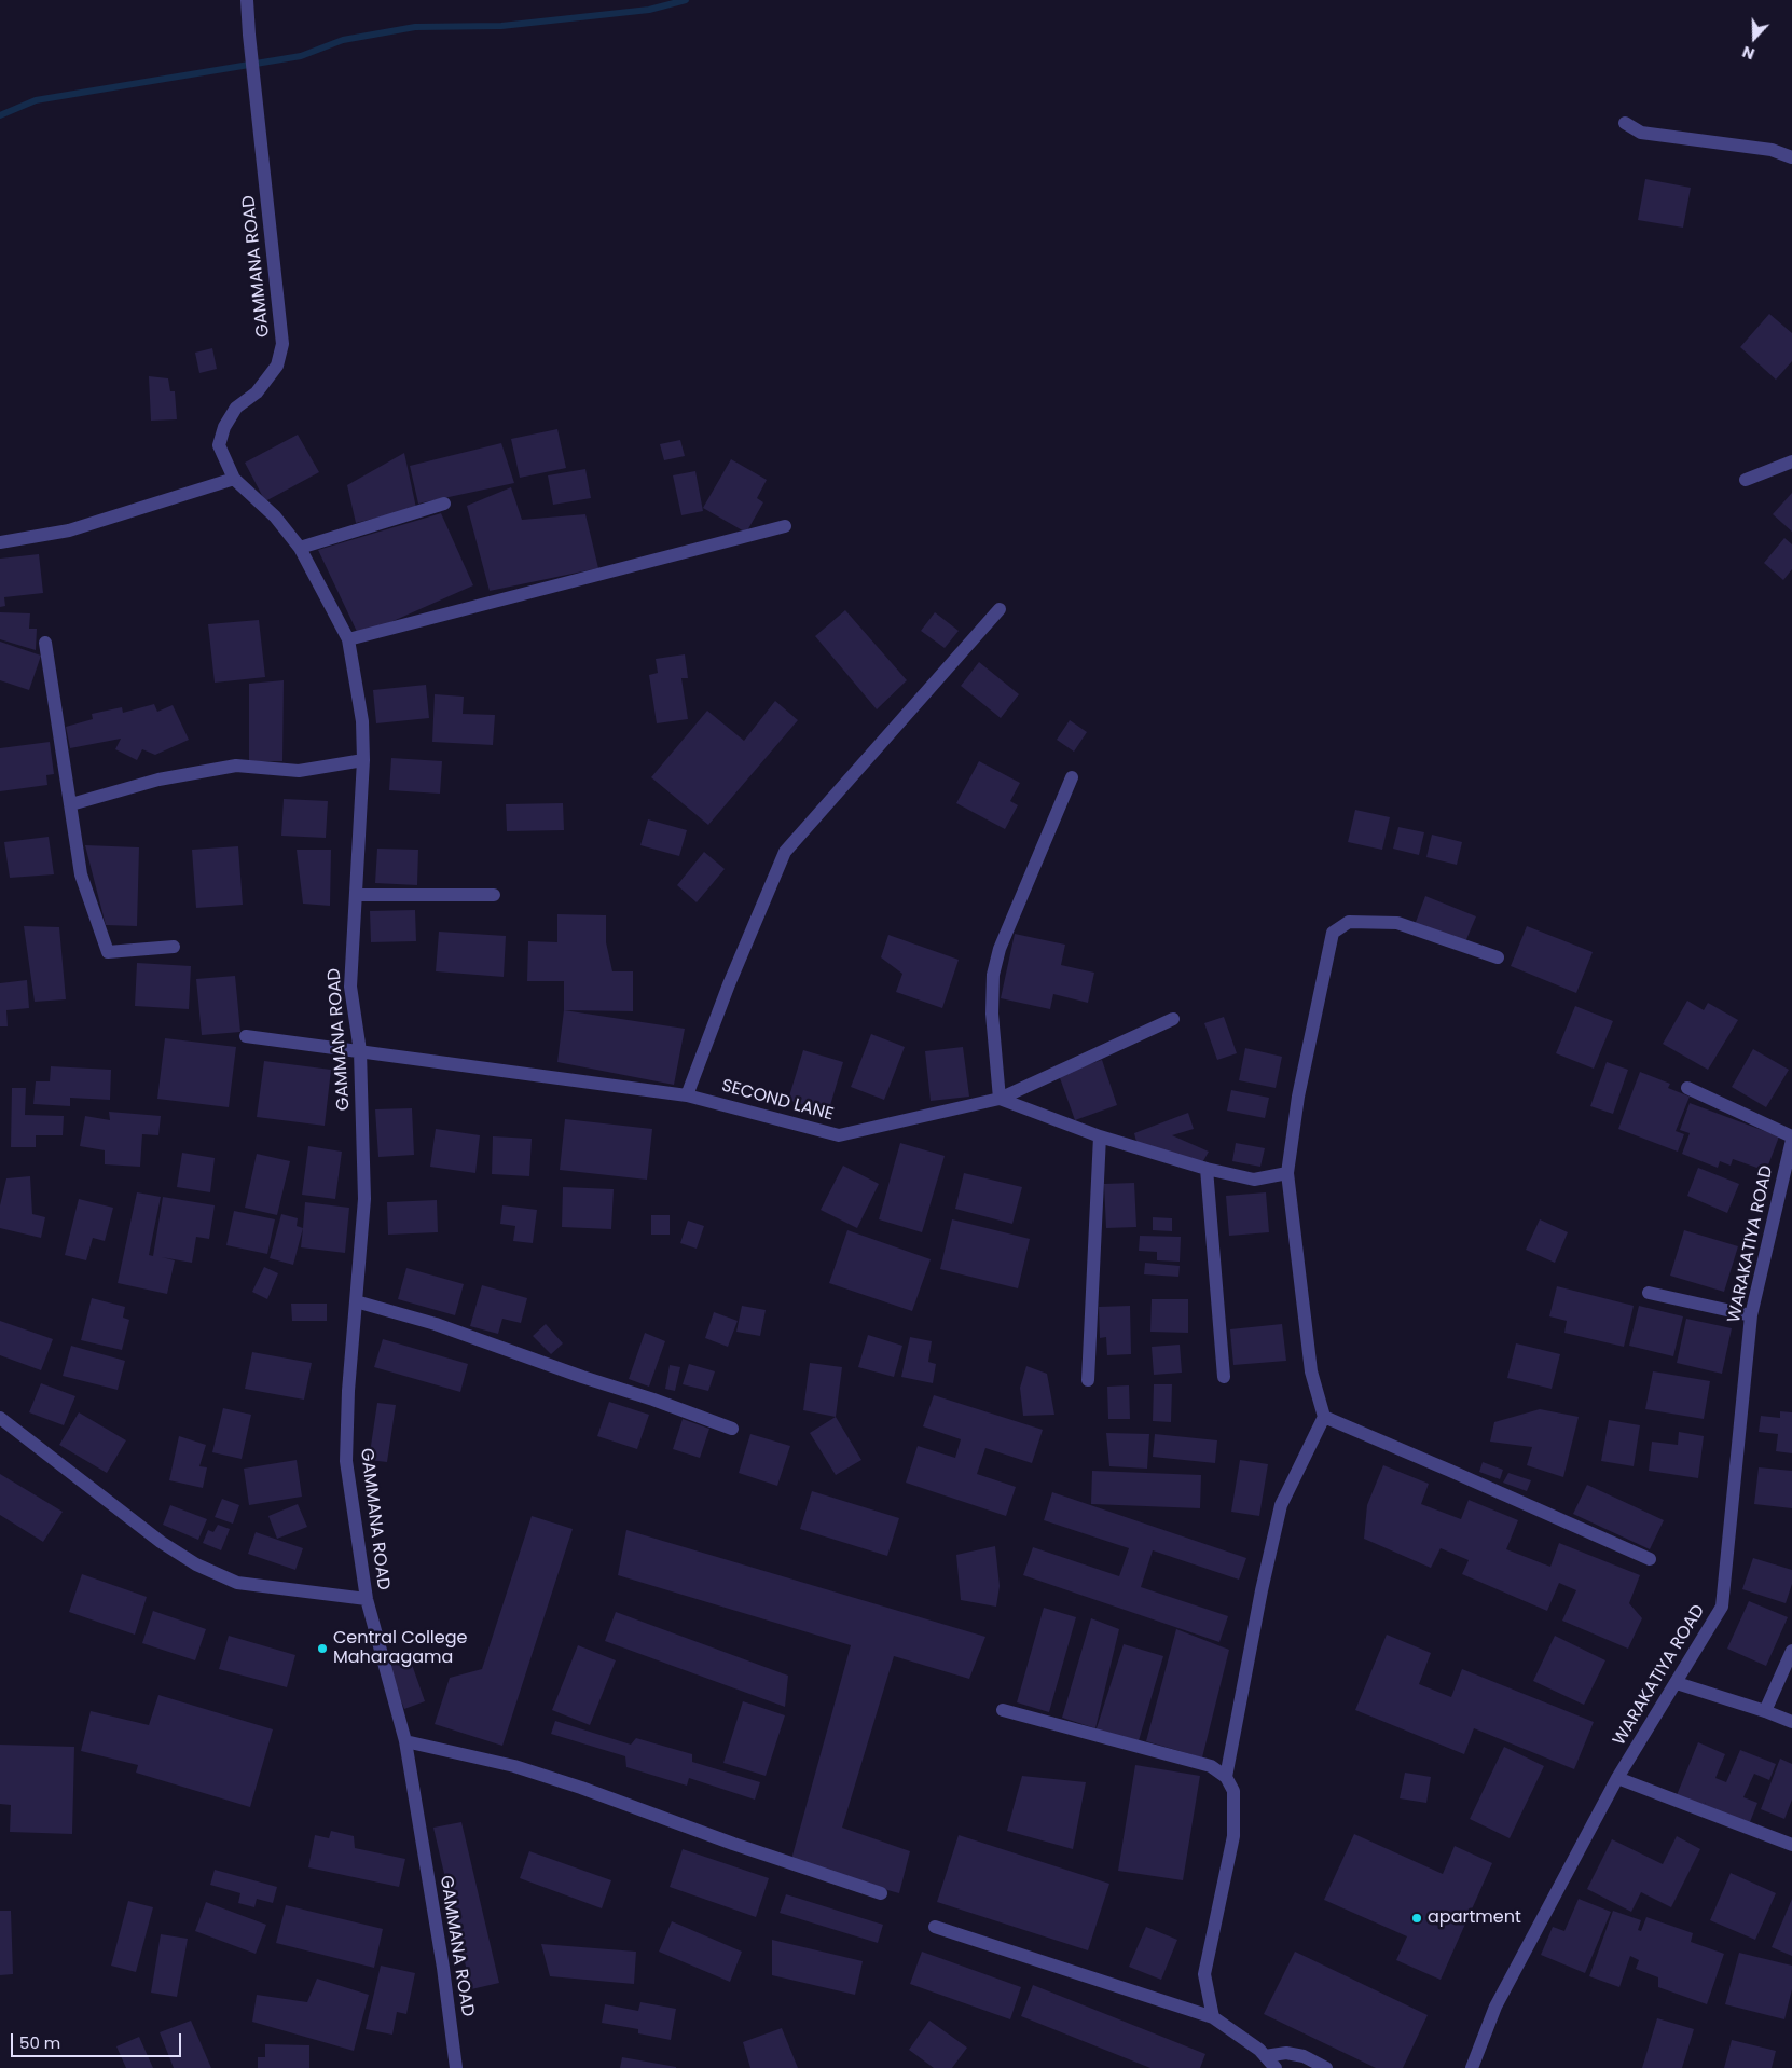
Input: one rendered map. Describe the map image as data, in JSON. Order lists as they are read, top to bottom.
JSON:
{
  "streets": {
    "street": ["GAMMANA ROAD", "SECOND LANE", "WARAKATIYA ROAD"]
  },
  "crossings": [
    ["GAMMANA ROAD", "SECOND LANE"]
  ],
  "places": ["Central College Maharagama", "apartment"],
  "scale_bar": "50 m",
  "north": "bottom"
}
